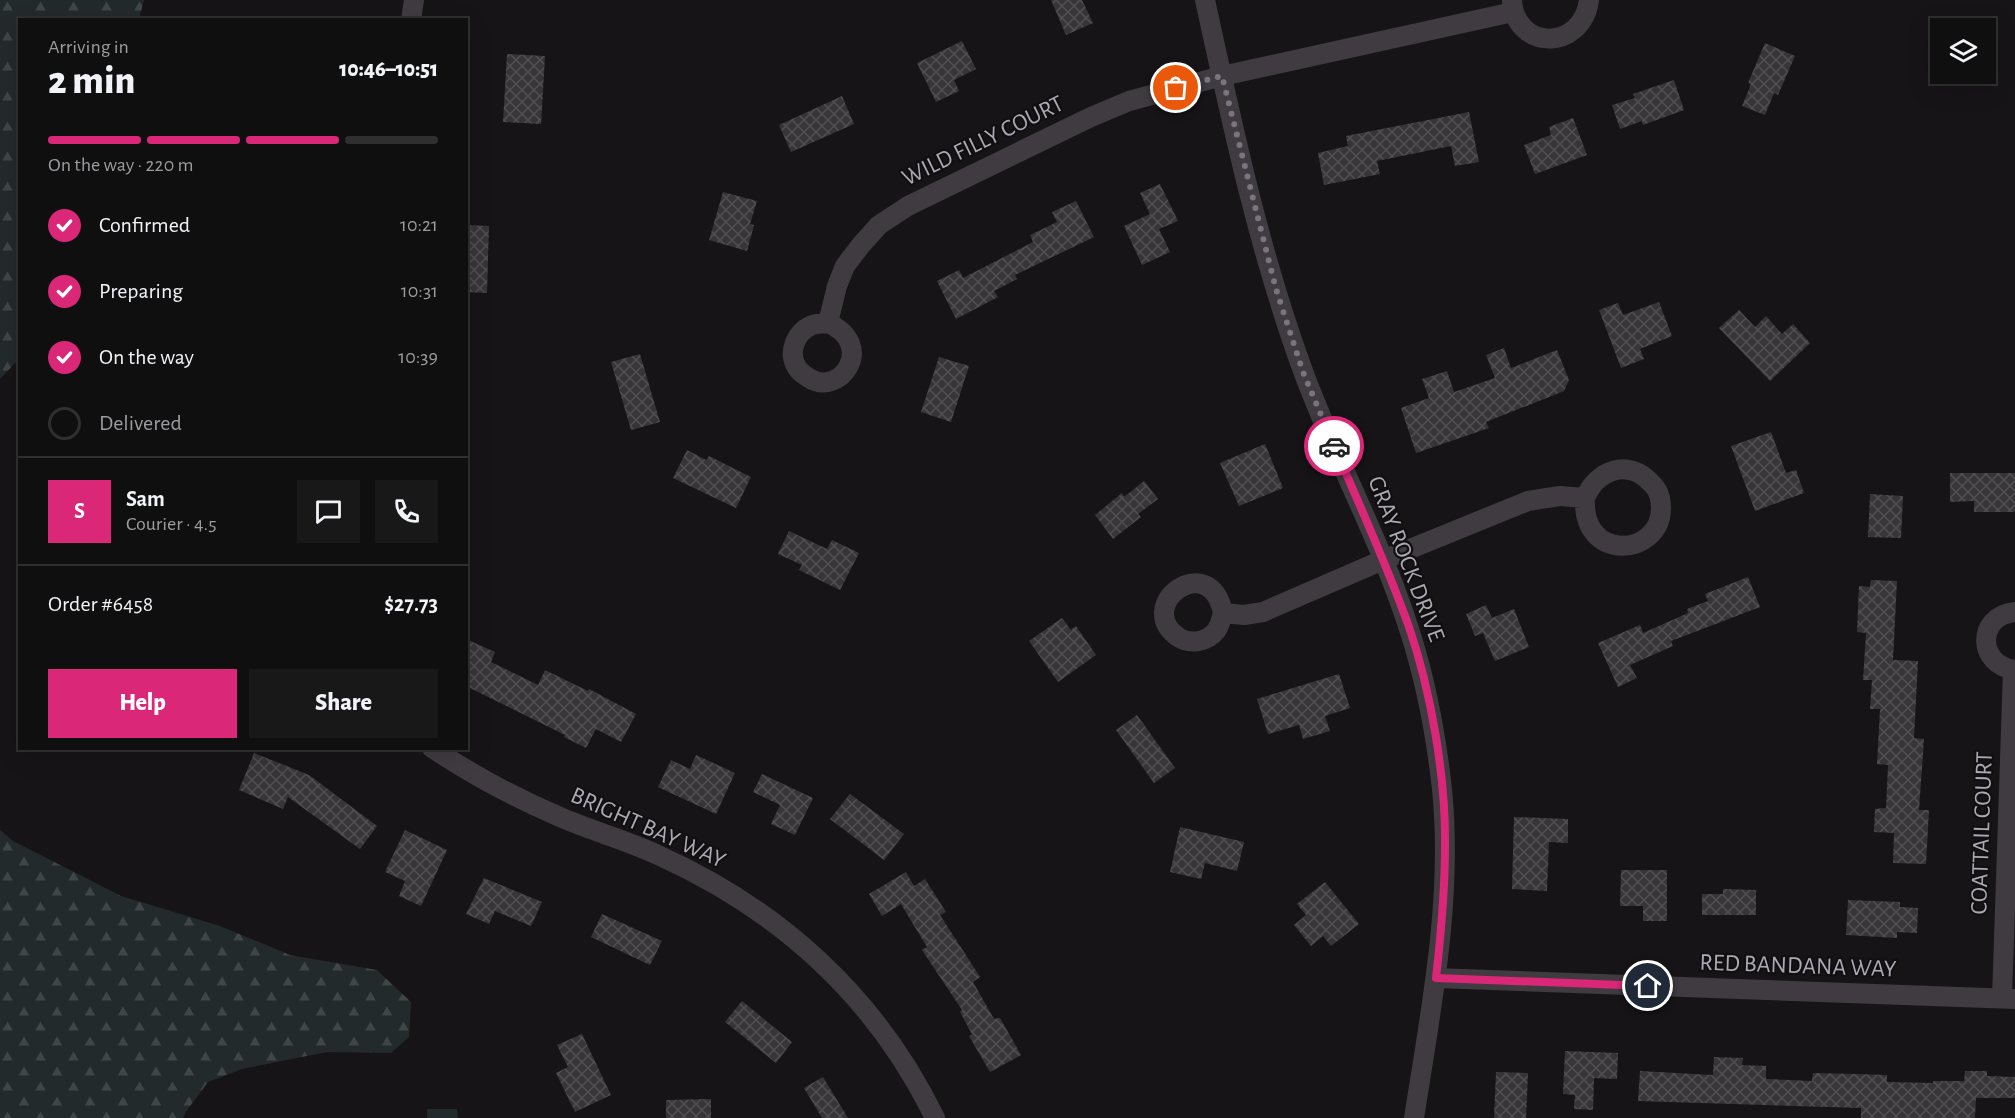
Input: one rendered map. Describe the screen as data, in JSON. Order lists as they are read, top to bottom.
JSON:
{
  "streets": {
    "street": [
      "WILD FILLY COURT",
      "GRAY ROCK DRIVE",
      "BRIGHT BAY WAY",
      "COATTAIL COURT",
      "RED BANDANA WAY"
    ]
  },
  "crossings": [
    ["WILD FILLY COURT", "GRAY ROCK DRIVE"],
    ["GRAY ROCK DRIVE", "RED BANDANA WAY"],
    ["COATTAIL COURT", "RED BANDANA WAY"]
  ],
  "page": {
    "heading": ["2 min", "Arriving in", "10:46–10:51"],
    "panel": [
      "Sam",
      "Courier · 4.5",
      "Order #6458",
      "$27.73"
    ],
    "bar": "On the way · 220 m",
    "list": [
      ["Confirmed", "10:21"],
      ["Preparing", "10:31"],
      ["On the way", "10:39"],
      "Delivered"
    ],
    "round": "S",
    "buttons": ["Help", "Share"]
  }
}
